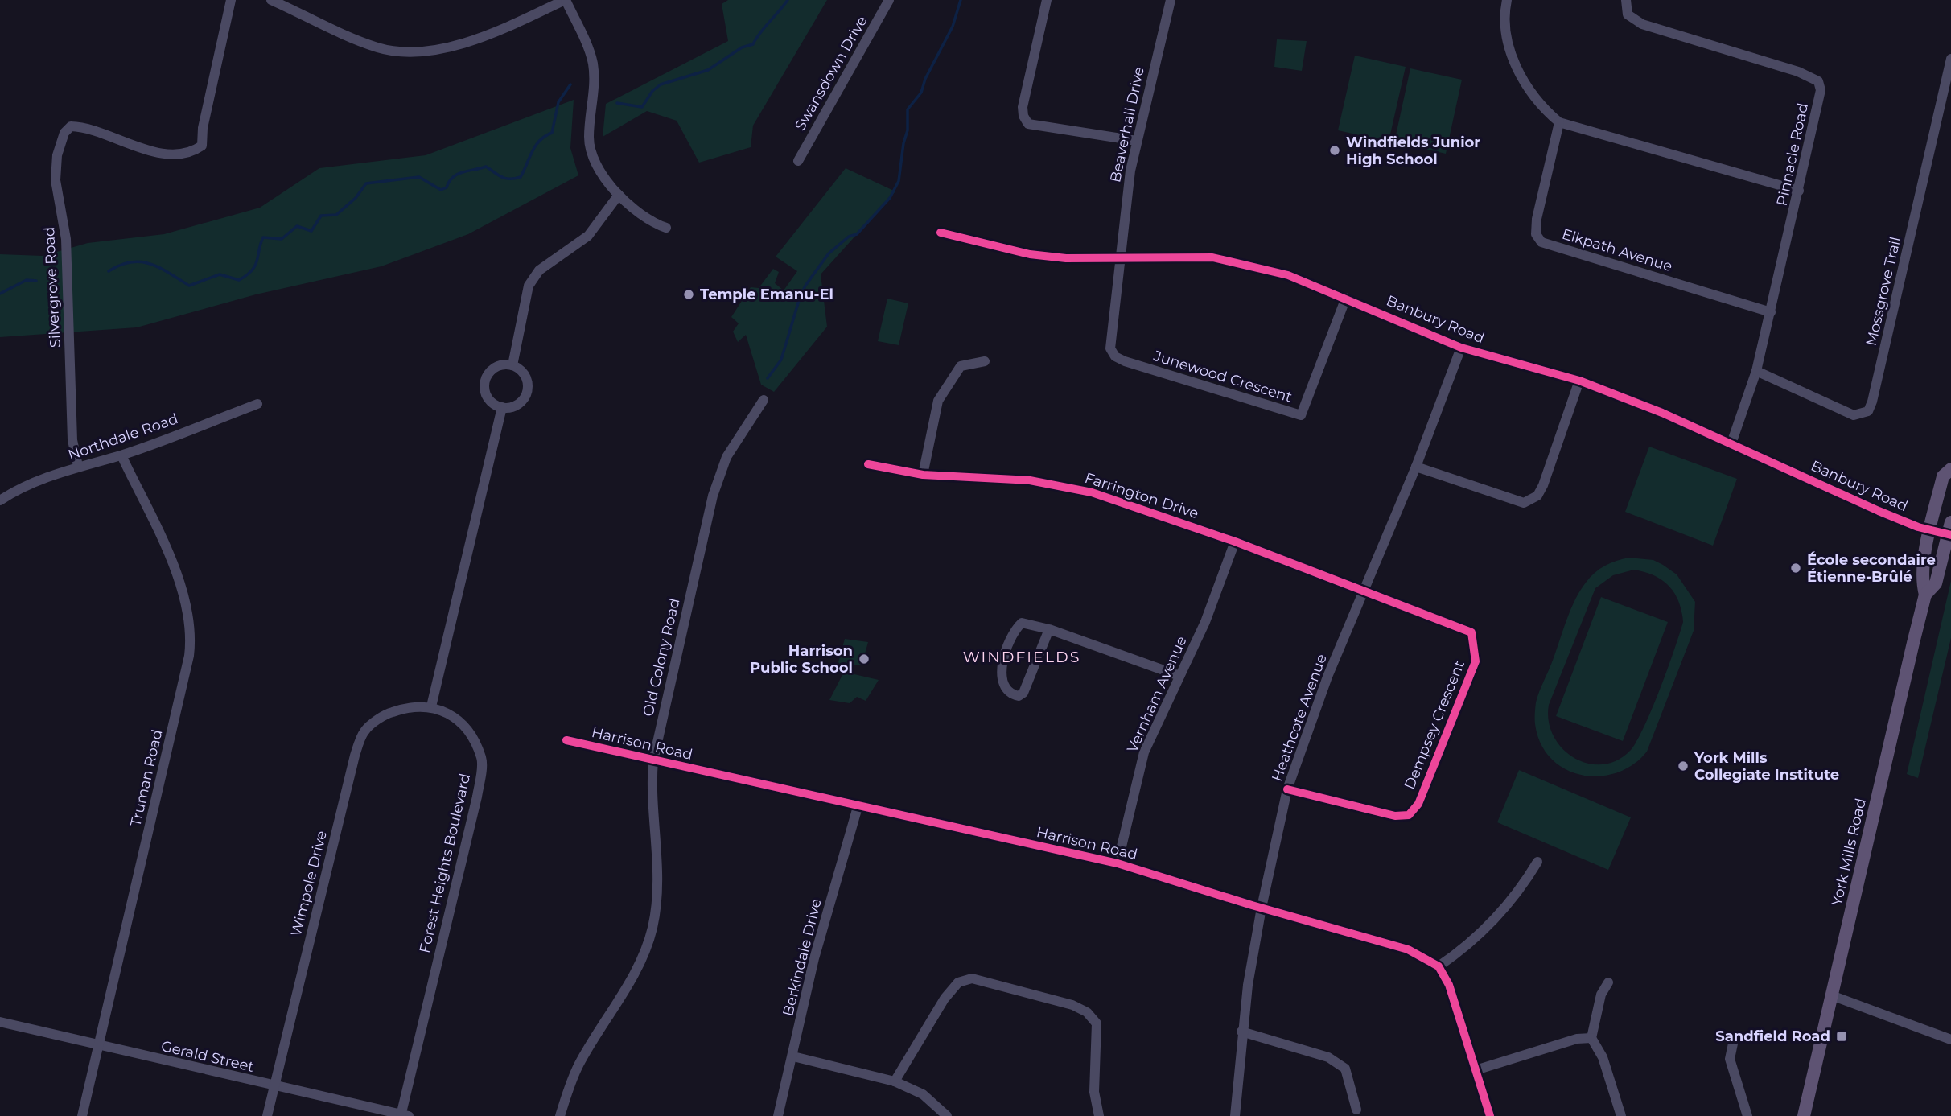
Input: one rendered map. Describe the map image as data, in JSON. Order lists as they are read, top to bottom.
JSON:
{
  "streets": {
    "main road": ["York Mills Road"],
    "street": [
      "Swansdown Drive",
      "Beaverhall Drive",
      "Pinnacle Road",
      "Elkpath Avenue",
      "Silvergrove Road",
      "Mossgrove Trail",
      "Banbury Road",
      "Junewood Crescent",
      "Northdale Road",
      "Farrington Drive",
      "Old Colony Road",
      "Vernham Avenue",
      "Heathcote Avenue",
      "Dempsey Crescent",
      "Harrison Road",
      "Truman Road",
      "Forest Heights Boulevard",
      "Wimpole Drive",
      "Berkindale Drive",
      "Gerald Street"
    ]
  },
  "crossings": [
    ["Beaverhall Drive", "Banbury Road"],
    ["Beaverhall Drive", "Junewood Crescent"],
    ["Pinnacle Road", "Elkpath Avenue"],
    ["Pinnacle Road", "Mossgrove Trail"],
    ["Pinnacle Road", "Banbury Road"],
    ["Silvergrove Road", "Northdale Road"],
    ["Banbury Road", "Junewood Crescent"],
    ["Banbury Road", "Heathcote Avenue"],
    ["Banbury Road", "York Mills Road"],
    ["Northdale Road", "Truman Road"],
    ["Farrington Drive", "Vernham Avenue"],
    ["Farrington Drive", "Heathcote Avenue"],
    ["Farrington Drive", "Dempsey Crescent"],
    ["Old Colony Road", "Harrison Road"],
    ["Vernham Avenue", "Harrison Road"],
    ["Heathcote Avenue", "Dempsey Crescent"],
    ["Heathcote Avenue", "Harrison Road"],
    ["Harrison Road", "Berkindale Drive"],
    ["Truman Road", "Gerald Street"],
    ["Forest Heights Boulevard", "Wimpole Drive"],
    ["Forest Heights Boulevard", "Gerald Street"],
    ["Wimpole Drive", "Gerald Street"]
  ],
  "districts": ["WINDFIELDS"],
  "places": {
    "other": [
      "Windfields Junior High School",
      "Temple Emanu-El",
      "École secondaire Étienne-Brûlé",
      "Harrison Public School",
      "York Mills Collegiate Institute"
    ],
    "transit": ["Sandfield Road"]
  }
}
